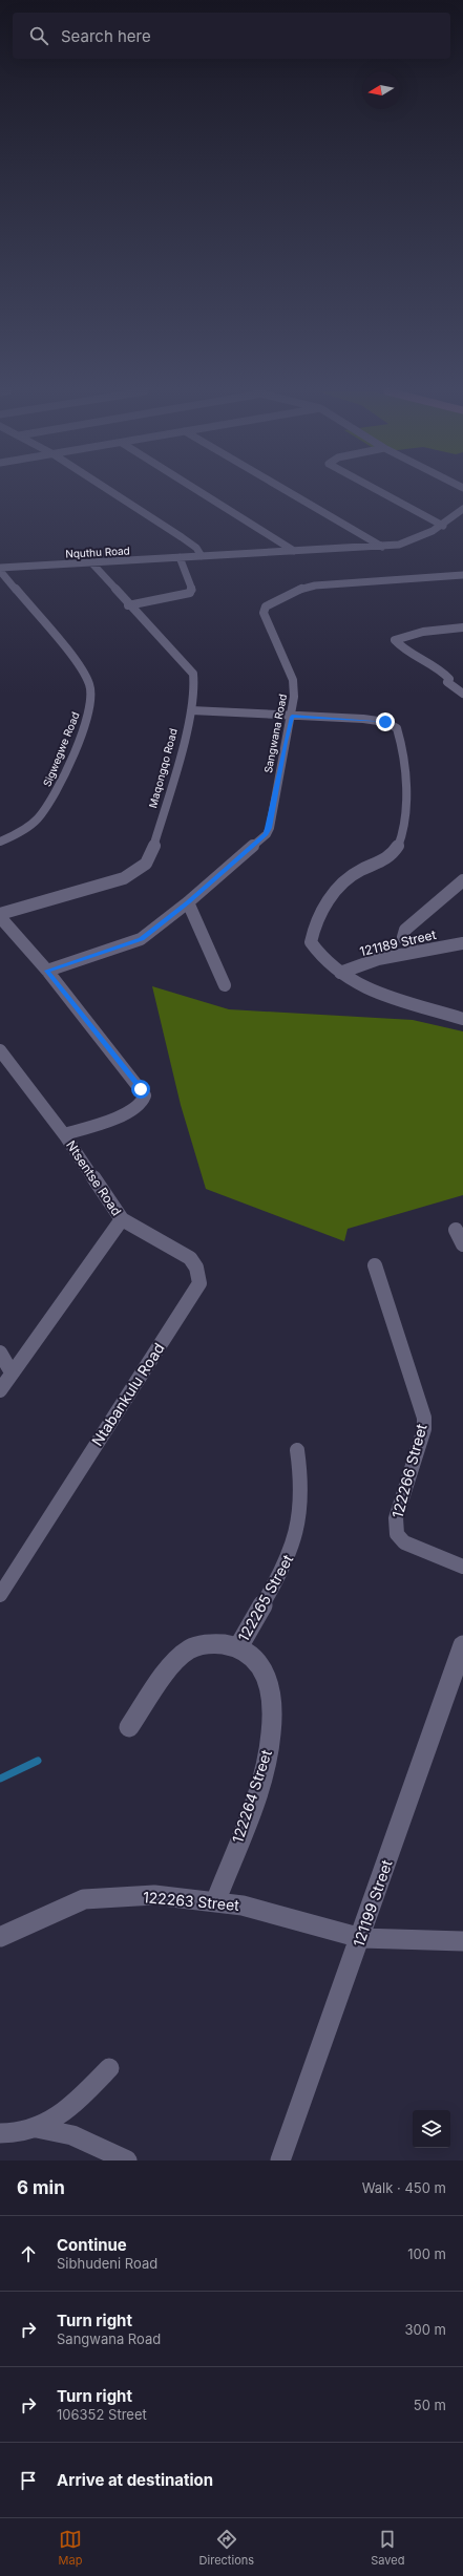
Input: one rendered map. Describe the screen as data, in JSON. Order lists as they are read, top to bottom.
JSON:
{
  "streets": {
    "street": [
      "Nquthu Road",
      "Sangwana Road",
      "Sigwegwe Road",
      "Maqongqo Road",
      "121189 Street",
      "Ntsentse Road",
      "Ntabankulu Road",
      "122266 Street",
      "122265 Street",
      "122264 Street",
      "122263 Street",
      "121199 Street"
    ]
  },
  "crossings": [
    ["Nquthu Road", "Sigwegwe Road"],
    ["Nquthu Road", "Maqongqo Road"],
    ["Ntsentse Road", "Ntabankulu Road"],
    ["122265 Street", "122264 Street"],
    ["122264 Street", "122263 Street"],
    ["122263 Street", "121199 Street"]
  ],
  "north": "left",
  "page": {
    "search": "Search here",
    "heading": ["6 min", "Walk · 450 m"],
    "list": [
      ["Continue", "Sibhudeni Road", "100 m"],
      ["Turn right", "Sangwana Road", "300 m"],
      ["Turn right", "106352 Street", "50 m"],
      "Arrive at destination"
    ],
    "nav": ["Map", "Directions", "Saved"]
  }
}
